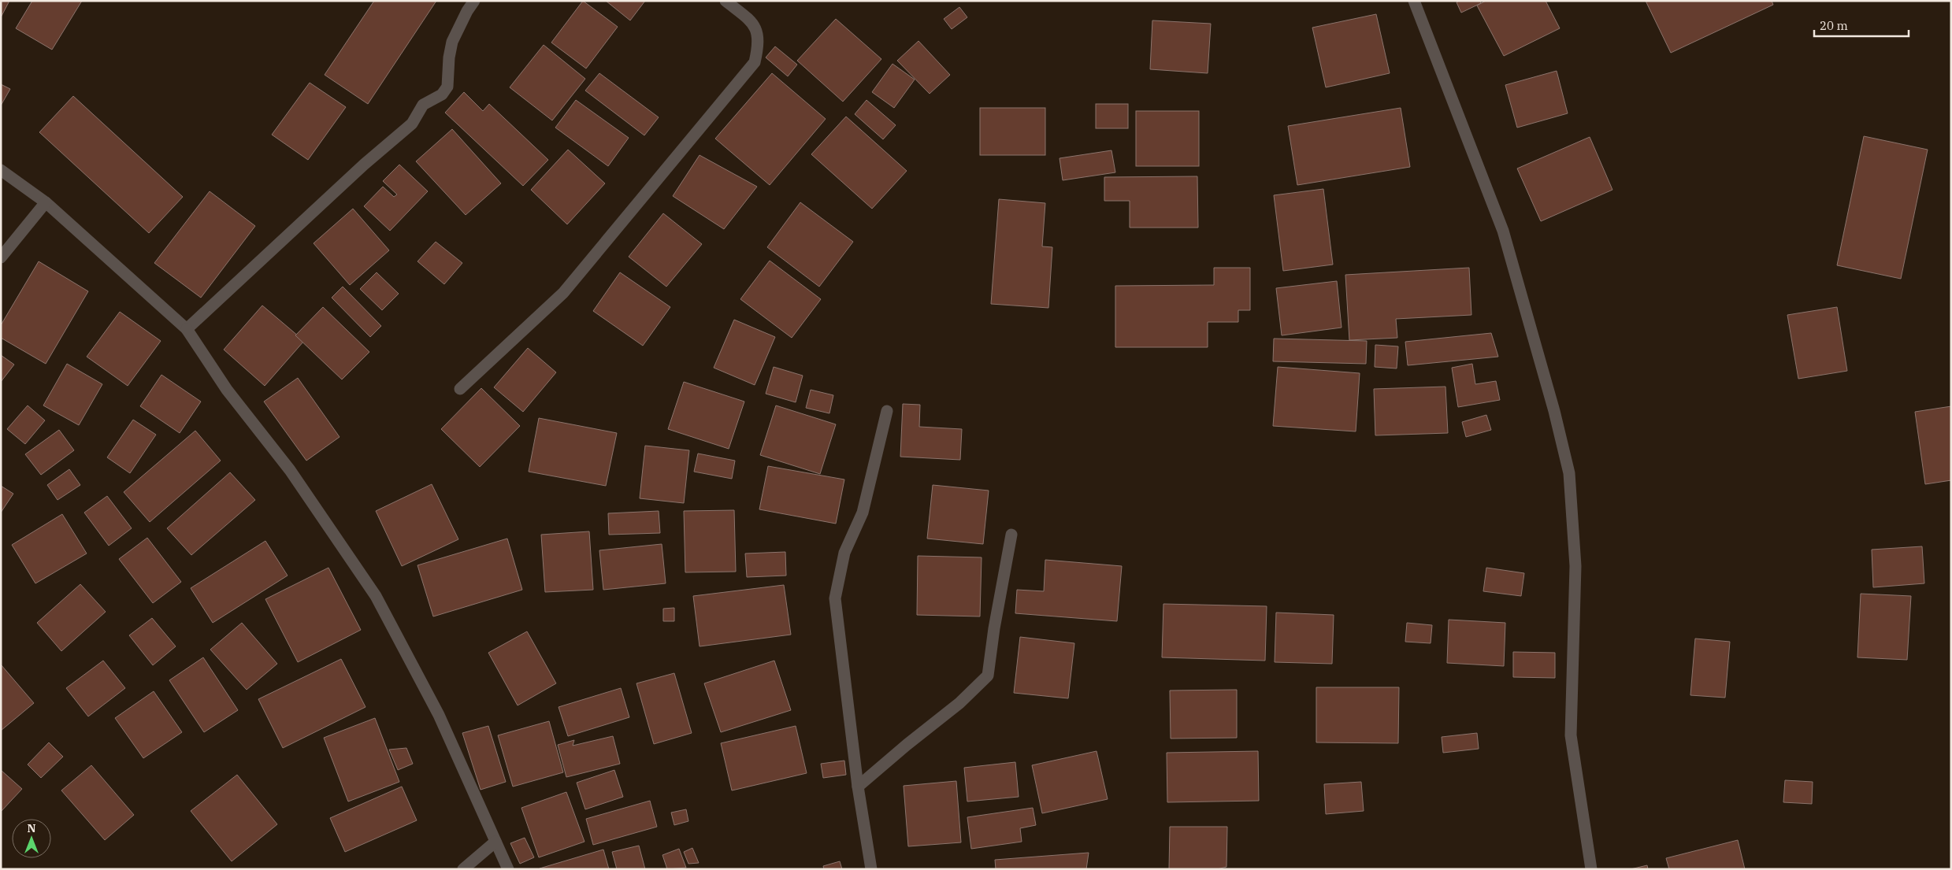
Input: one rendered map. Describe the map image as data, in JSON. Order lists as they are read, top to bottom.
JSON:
{
  "scale_bar": "20 m",
  "north": "top"
}
